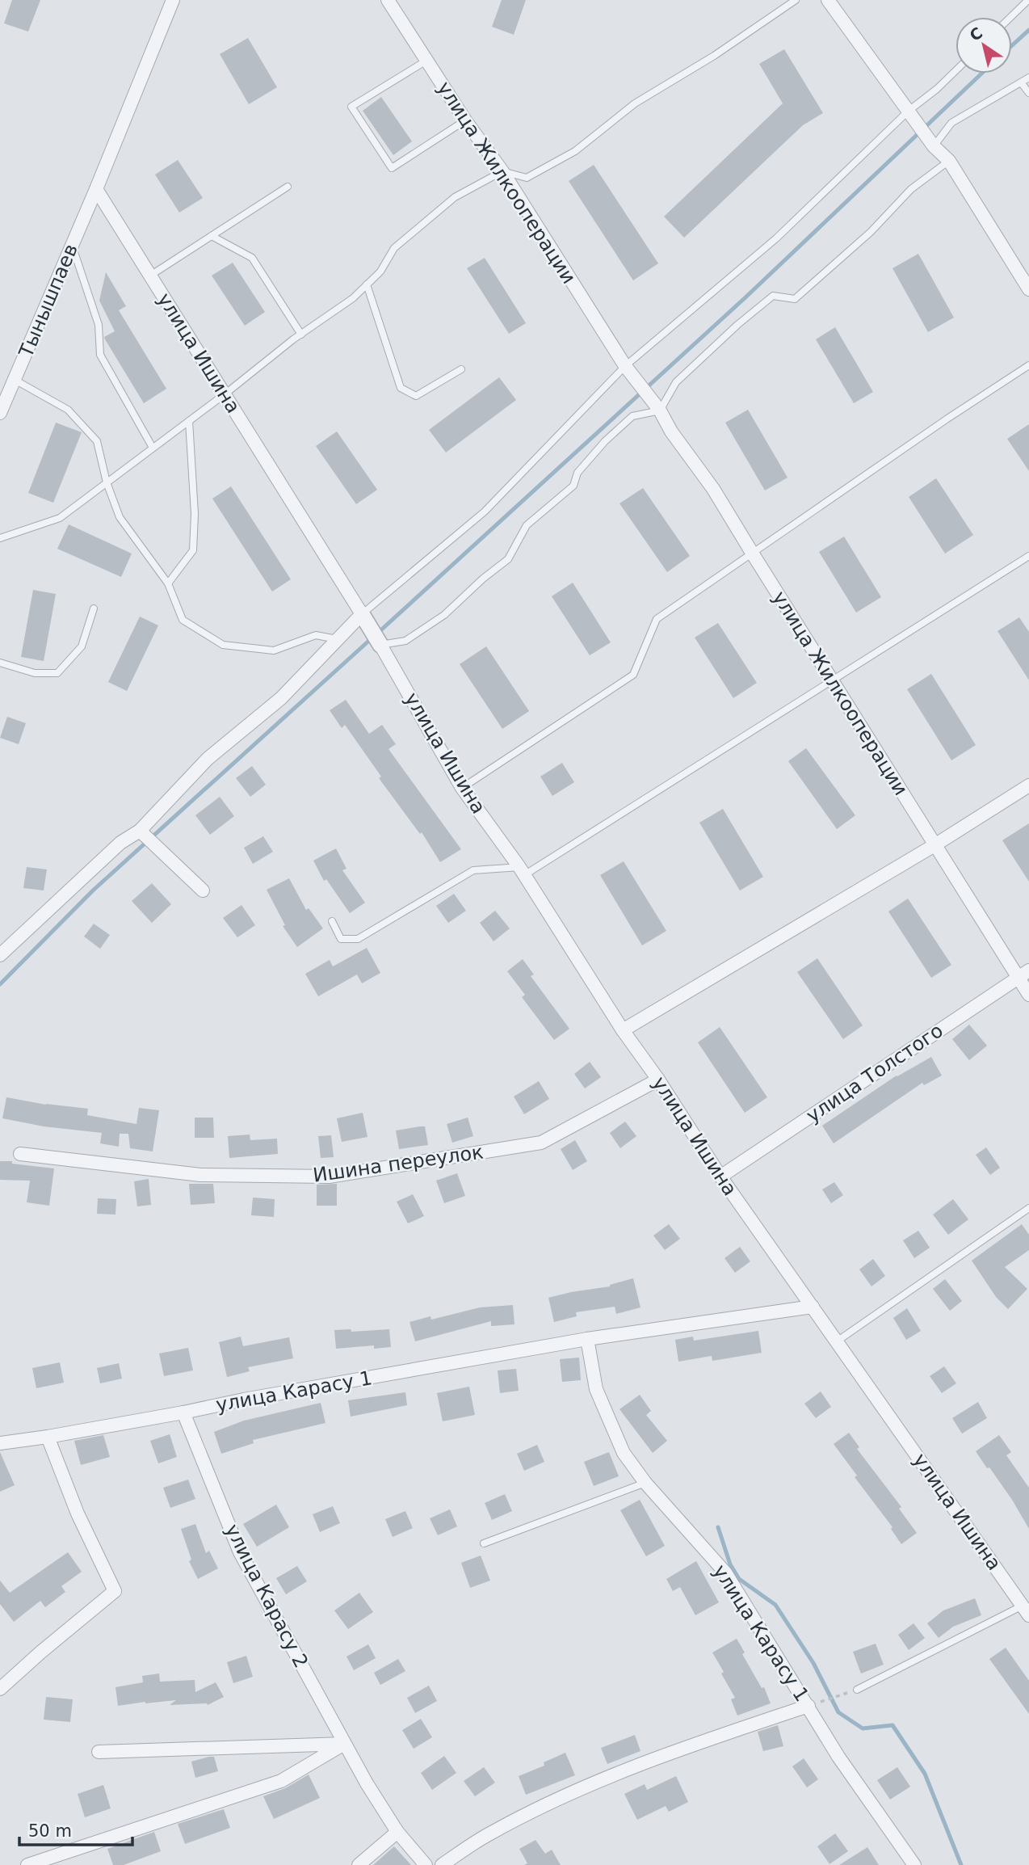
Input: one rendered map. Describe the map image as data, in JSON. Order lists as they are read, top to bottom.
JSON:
{
  "streets": {
    "street": [
      "улица Жилкооперации",
      "Тынышпаев",
      "улица Ишина",
      "улица Толстого",
      "Ишина переулок",
      "улица Карасу 1",
      "улица Карасу 2"
    ]
  },
  "crossings": [
    ["улица Жилкооперации", "улица Толстого"],
    ["Тынышпаев", "улица Ишина"],
    ["улица Ишина", "улица Толстого"],
    ["улица Ишина", "Ишина переулок"],
    ["улица Ишина", "улица Карасу 1"],
    ["улица Карасу 1", "улица Карасу 2"]
  ],
  "scale_bar": "50 m",
  "north": "top left"
}
